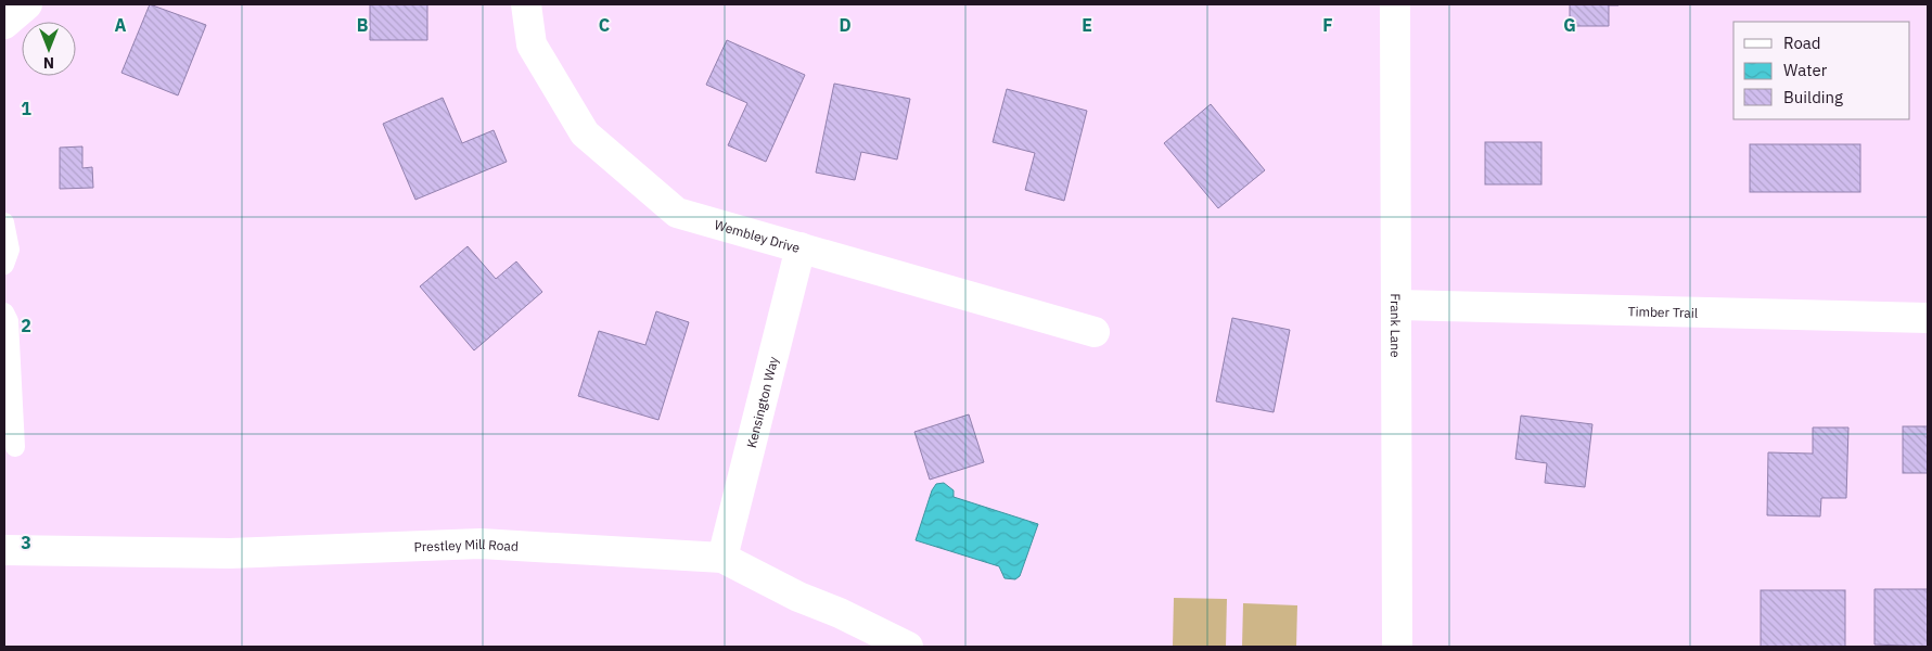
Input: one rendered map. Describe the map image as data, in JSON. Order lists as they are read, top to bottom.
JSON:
{
  "streets": {
    "street": [
      "Wembley Drive",
      "Timber Trail",
      "Frank Lane",
      "Kensington Way",
      "Prestley Mill Road"
    ]
  },
  "crossings": [
    ["Wembley Drive", "Kensington Way"],
    ["Timber Trail", "Frank Lane"],
    ["Kensington Way", "Prestley Mill Road"]
  ],
  "legend": ["Road", "Water", "Building"],
  "north": "bottom",
  "grid": {
    "columns": [
      "A",
      "B",
      "C",
      "D",
      "E",
      "F",
      "G"
    ],
    "rows": ["1", "2", "3"]
  }
}
